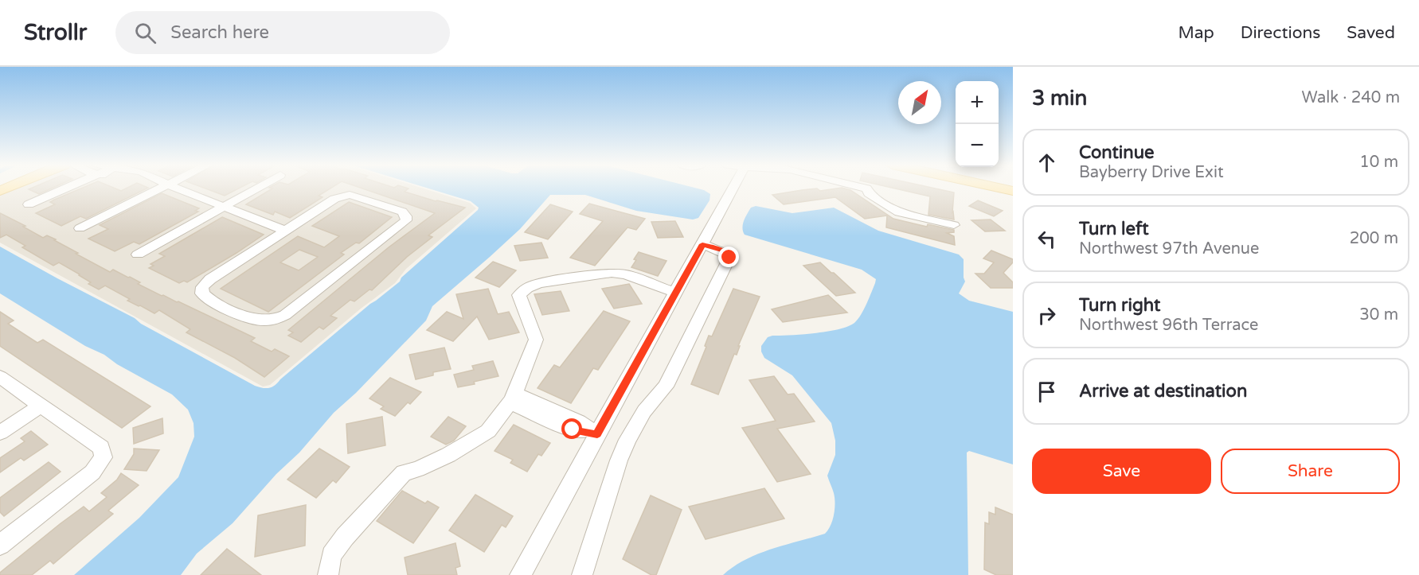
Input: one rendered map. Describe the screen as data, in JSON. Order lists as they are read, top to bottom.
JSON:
{
  "north": "top right",
  "page": {
    "header": "Strollr",
    "search": "Search here",
    "nav": ["Map", "Directions", "Saved"],
    "heading": ["3 min", "Walk · 240 m"],
    "map_buttons": ["+", "−"],
    "list": [
      ["Continue", "Bayberry Drive Exit", "10 m"],
      ["Turn left", "Northwest 97th Avenue", "200 m"],
      ["Turn right", "Northwest 96th Terrace", "30 m"],
      "Arrive at destination"
    ],
    "buttons": ["Save", "Share"]
  }
}
